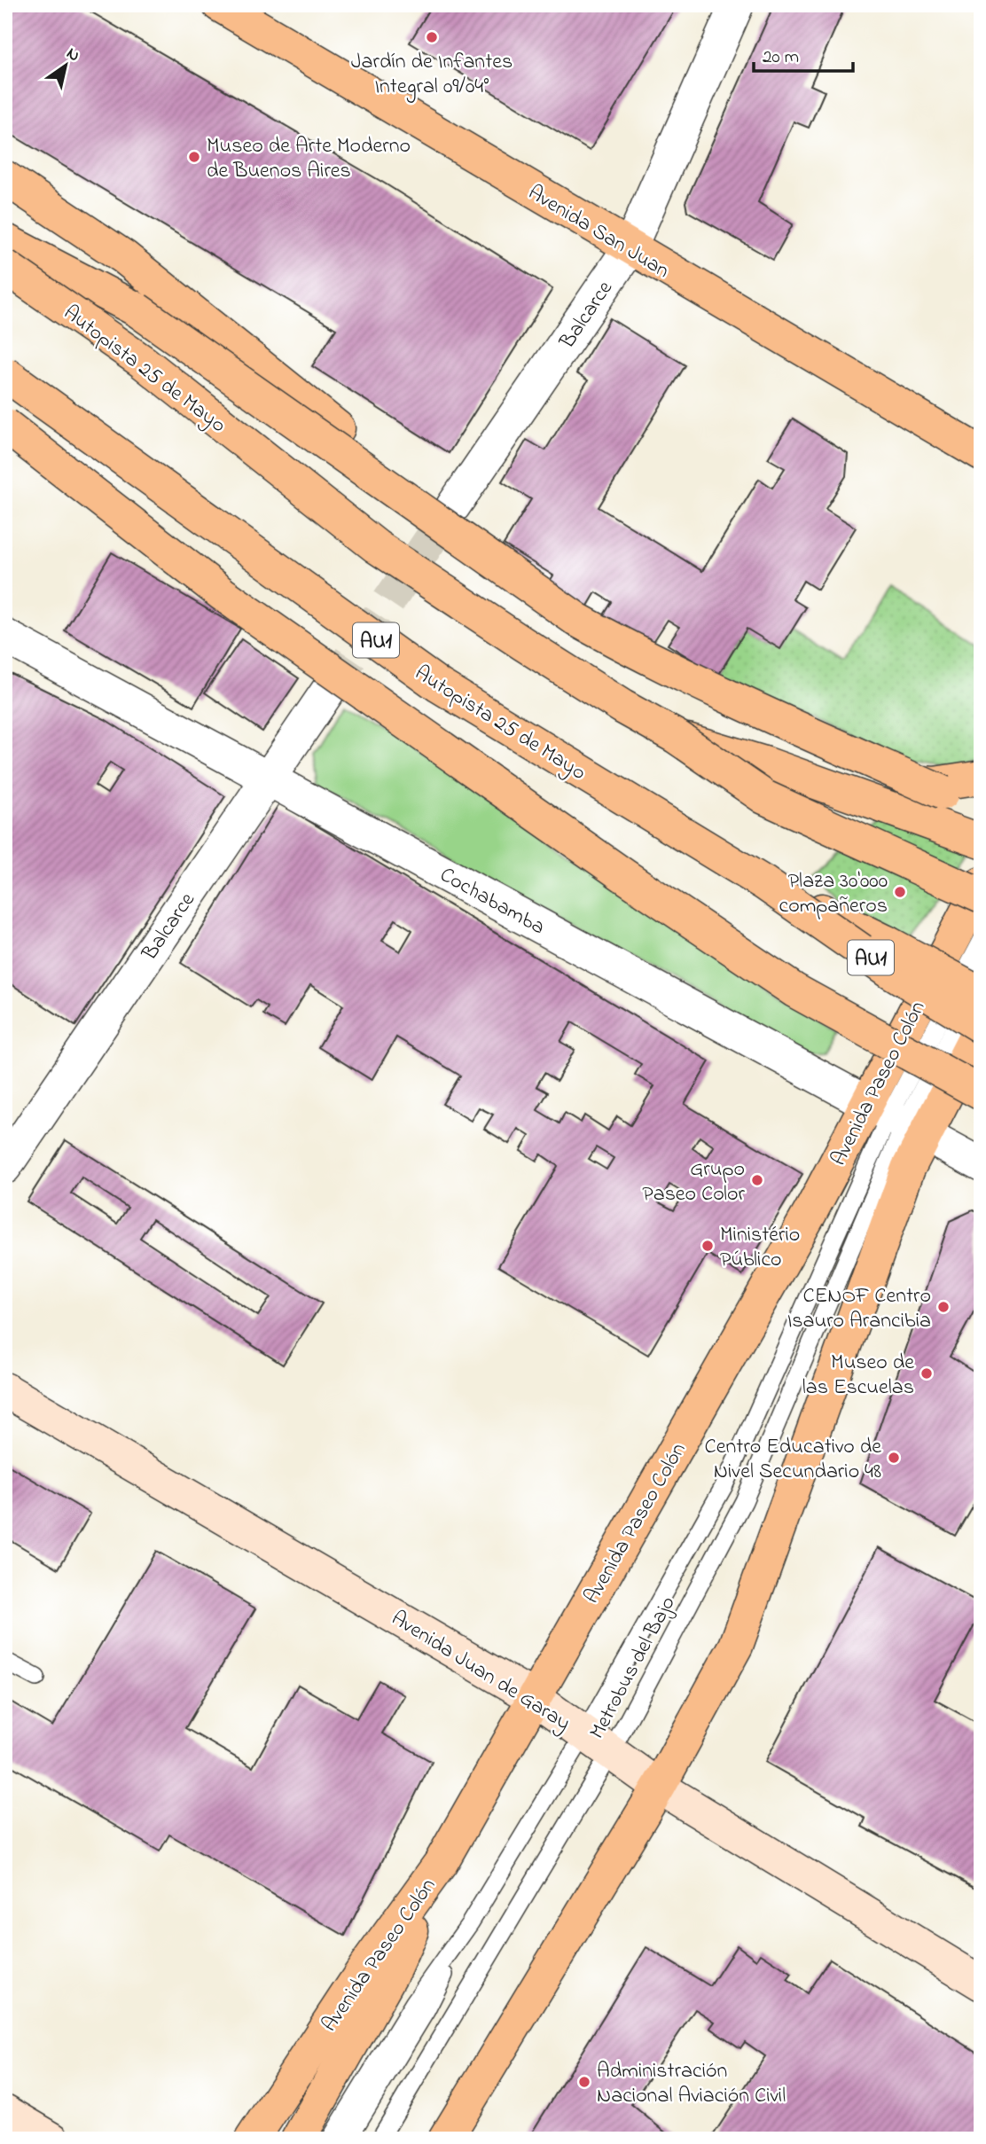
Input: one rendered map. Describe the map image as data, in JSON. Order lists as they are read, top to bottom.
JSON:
{
  "streets": {
    "main road": [
      "Avenida San Juan",
      "Autopista 25 de Mayo",
      "AU1",
      "Avenida Paseo Colón",
      "Avenida Juan de Garay"
    ],
    "street": ["Balcarce", "Cochabamba"],
    "lane": ["Metrobus del Bajo"]
  },
  "crossings": [
    ["Avenida San Juan", "Balcarce"],
    ["Balcarce", "Cochabamba"],
    ["Autopista 25 de Mayo", "Avenida Paseo Colón"],
    ["Cochabamba", "Avenida Paseo Colón"],
    ["Cochabamba", "Metrobus del Bajo"],
    ["Avenida Paseo Colón", "Metrobus del Bajo"],
    ["Avenida Paseo Colón", "Avenida Juan de Garay"],
    ["Metrobus del Bajo", "Avenida Juan de Garay"]
  ],
  "places": [
    "Jardín de Infantes Integral 09/04°",
    "Museo de Arte Moderno de Buenos Aires",
    "Plaza 30'000 compañeros",
    "Grupo Paseo Color",
    "Ministério Público",
    "CENOF Centro Isauro Arancibia",
    "Museo de las Escuelas",
    "Centro Educativo de Nivel Secundario 48",
    "Administración Nacional Aviación Civil"
  ],
  "scale_bar": "20 m",
  "north": "top right"
}
